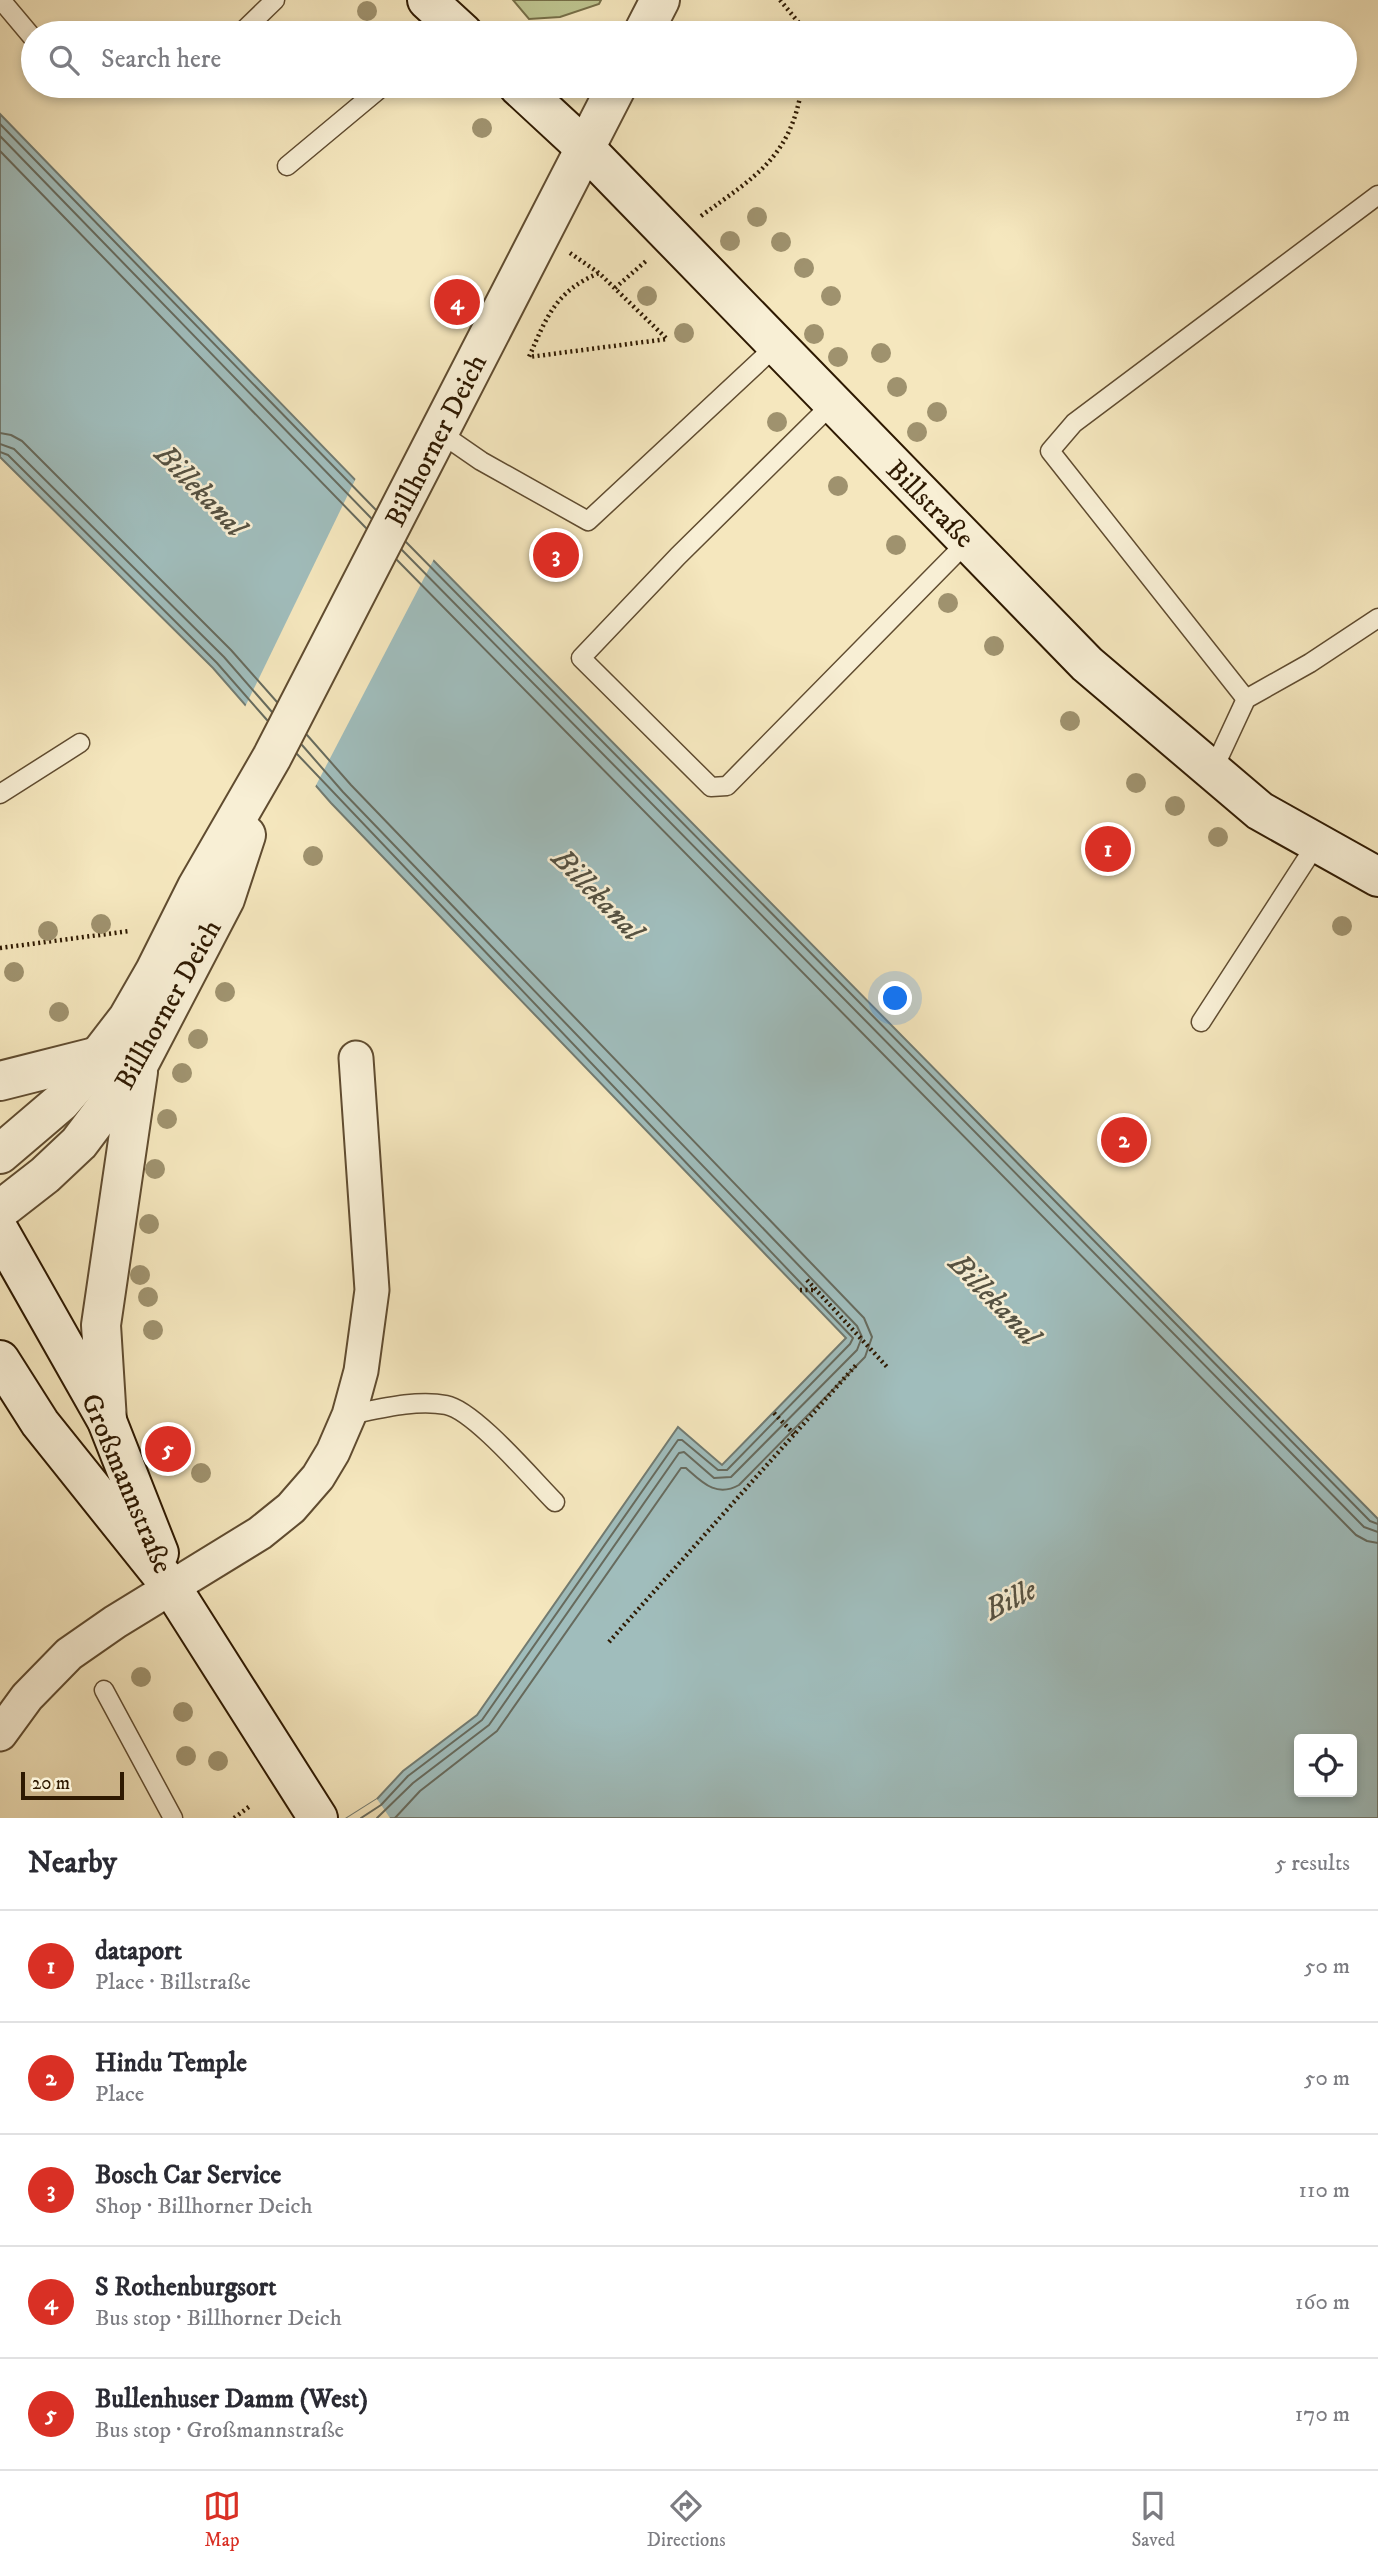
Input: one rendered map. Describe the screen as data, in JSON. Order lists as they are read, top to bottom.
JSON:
{
  "streets": {
    "street": ["Billhorner Deich", "Billstraße", "Großmannstraße"]
  },
  "crossings": [
    ["Billhorner Deich", "Billstraße"]
  ],
  "water": ["Billekanal", "Bille"],
  "scale_bar": "20 m",
  "page": {
    "search": "Search here",
    "pins": [
      "4",
      "3",
      "1",
      "2",
      "5"
    ],
    "scale": "20 m",
    "heading": ["Nearby", "5 results"],
    "list": [
      {
        "mark": "1",
        "name": "dataport",
        "note": "Place · Billstraße",
        "value": "50 m"
      },
      {
        "mark": "2",
        "name": "Hindu Temple",
        "note": "Place",
        "value": "50 m"
      },
      {
        "mark": "3",
        "name": "Bosch Car Service",
        "note": "Shop · Billhorner Deich",
        "value": "110 m"
      },
      {
        "mark": "4",
        "name": "S Rothenburgsort",
        "note": "Bus stop · Billhorner Deich",
        "value": "160 m"
      },
      {
        "mark": "5",
        "name": "Bullenhuser Damm (West)",
        "note": "Bus stop · Großmannstraße",
        "value": "170 m"
      }
    ],
    "nav": ["Map", "Directions", "Saved"]
  }
}
